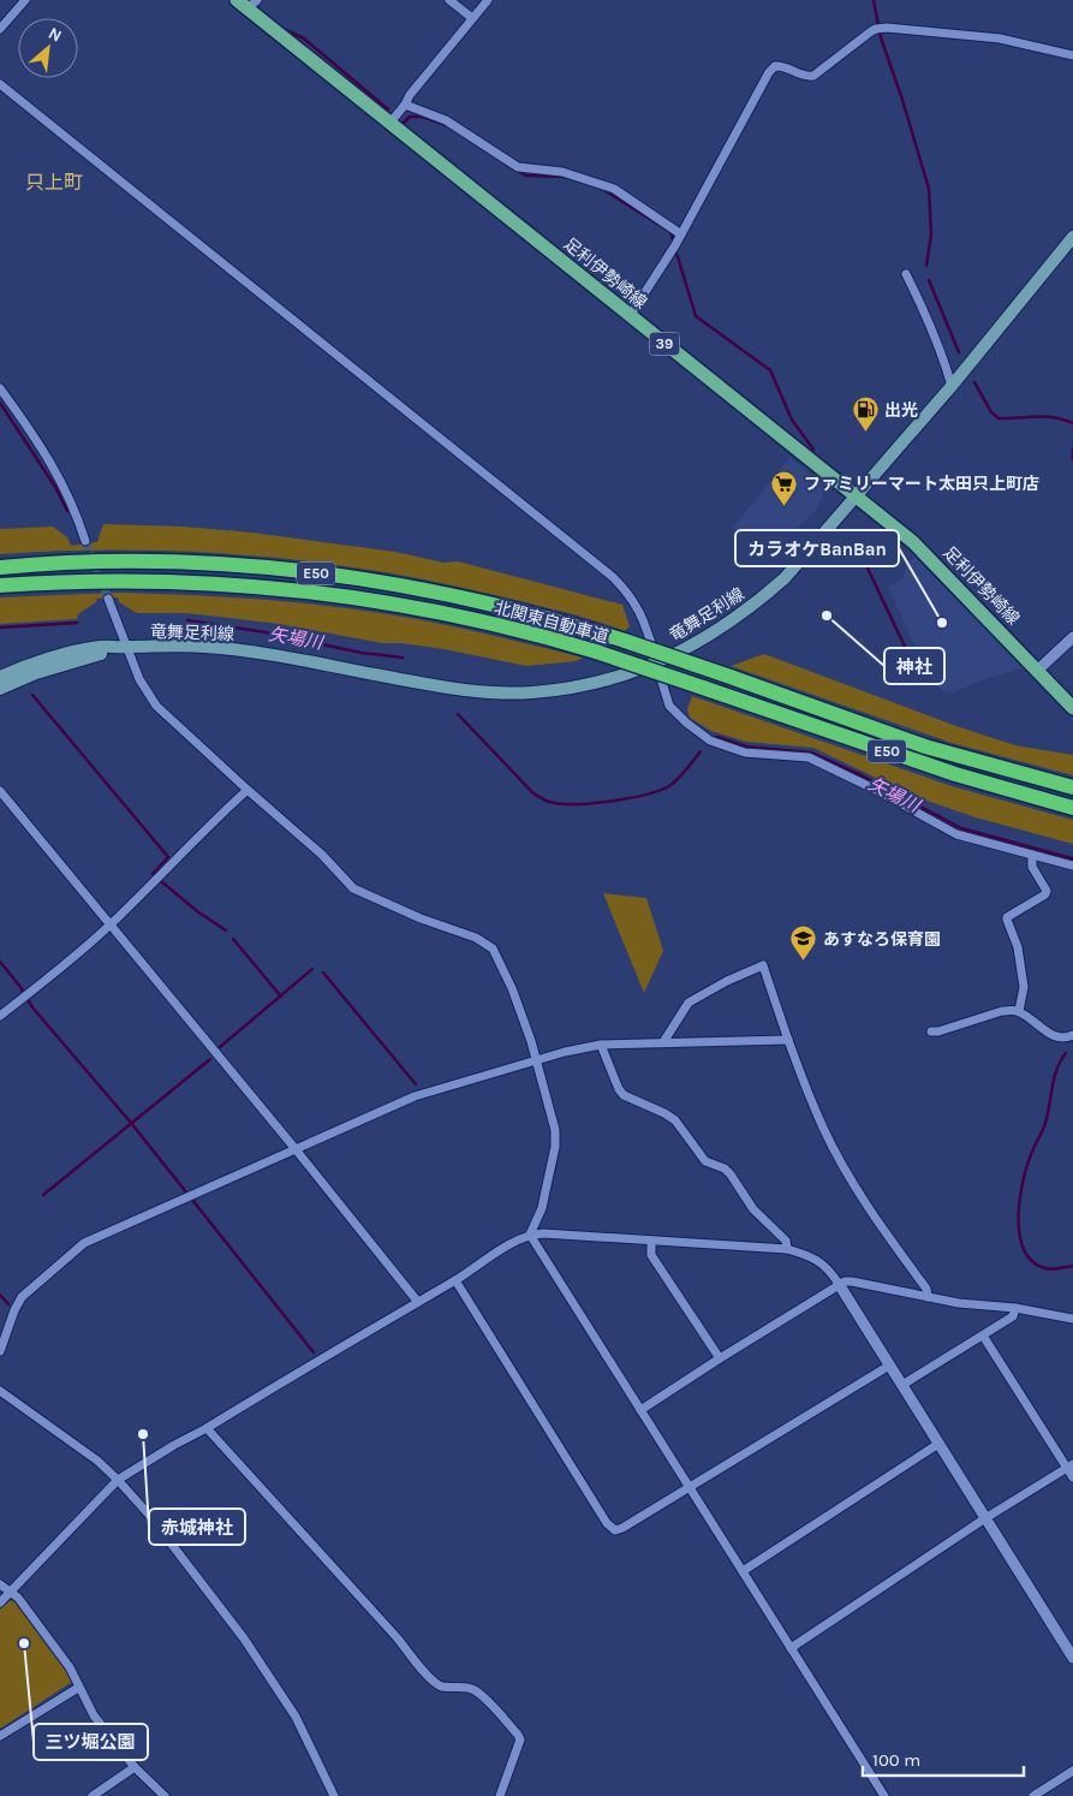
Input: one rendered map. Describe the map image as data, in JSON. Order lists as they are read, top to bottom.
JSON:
{
  "streets": {
    "highway": ["E50", "北関東自動車道"],
    "main road": ["足利伊勢崎線", "39", "竜舞足利線"]
  },
  "crossings": [
    ["足利伊勢崎線", "竜舞足利線"]
  ],
  "districts": ["只上町"],
  "water": ["矢場川"],
  "places": {
    "fuel station": ["出光"],
    "supermarket": ["ファミリーマート太田只上町店"],
    "other": [
      "神社",
      "カラオケBanBan",
      "赤城神社",
      "三ツ堀公園"
    ],
    "school or university": ["あすなろ保育園"]
  },
  "scale_bar": "100 m",
  "north": "top right"
}
